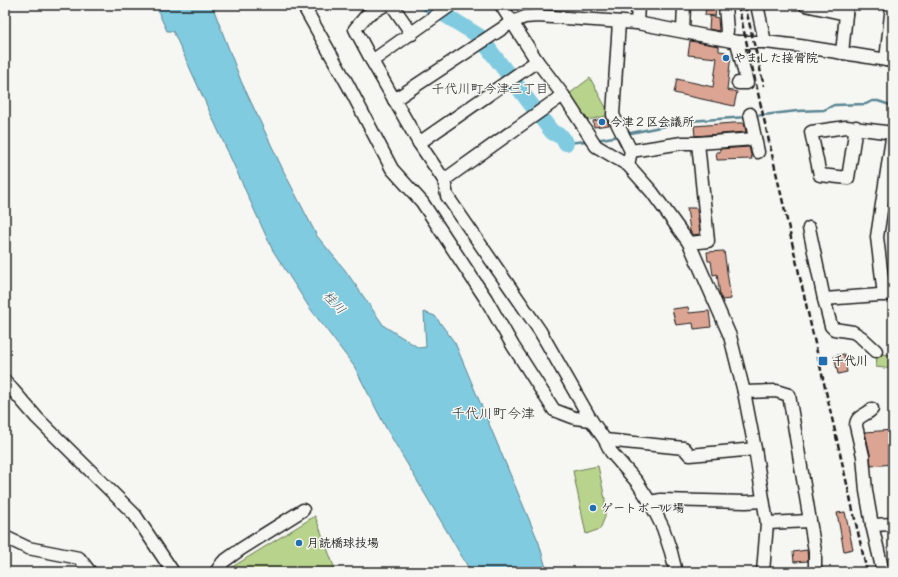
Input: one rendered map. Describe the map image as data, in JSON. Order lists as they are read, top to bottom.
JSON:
{
  "districts": ["千代川町今津三丁目", "千代川町今津"],
  "water": ["桂川"],
  "places": {
    "other": [
      "やました接骨院",
      "今津２区会議所",
      "ゲートボール場",
      "月読橋球技場"
    ],
    "transit": ["千代川"]
  }
}
